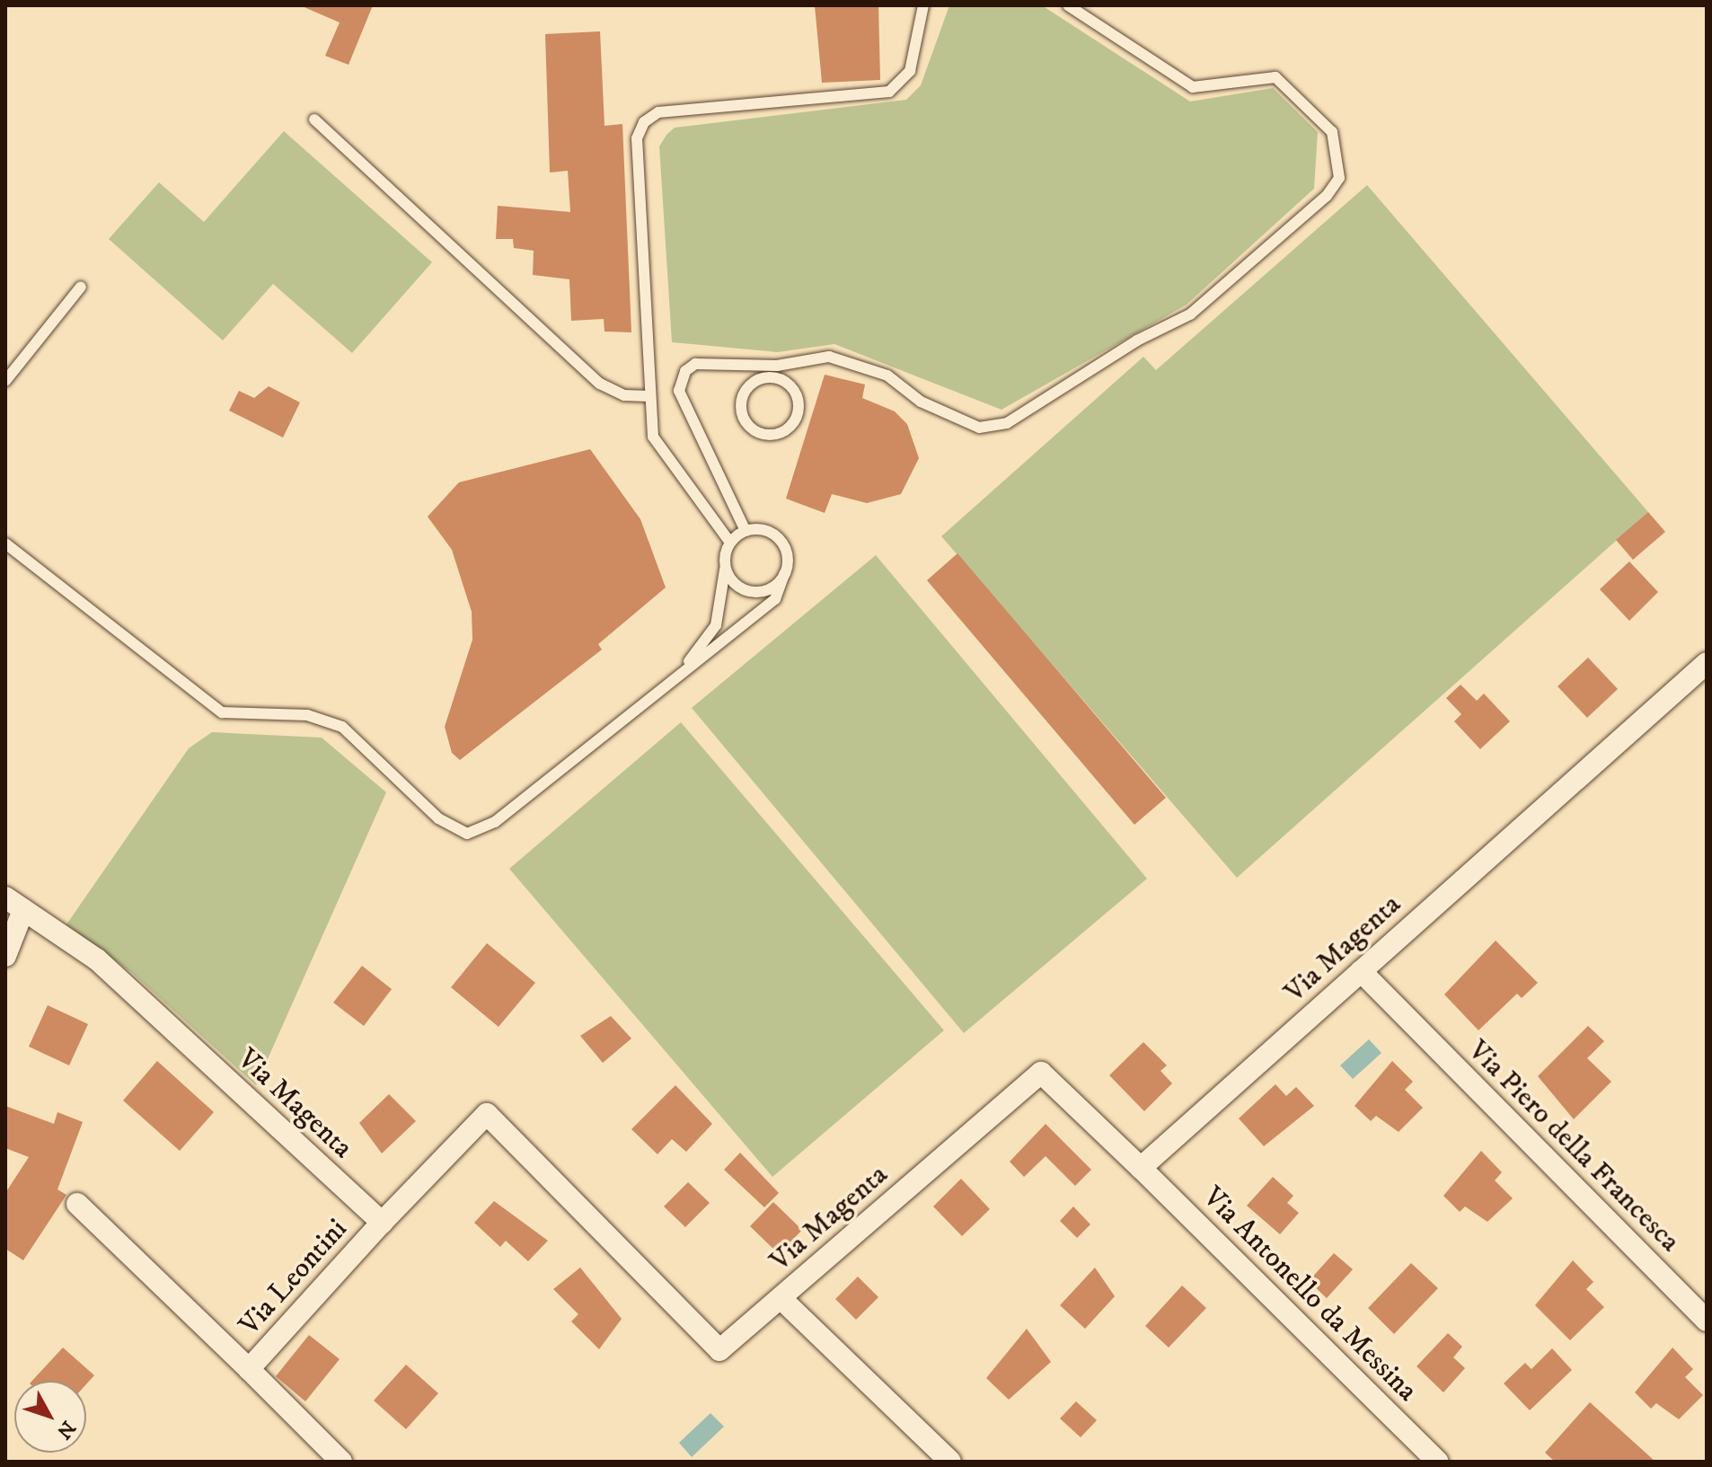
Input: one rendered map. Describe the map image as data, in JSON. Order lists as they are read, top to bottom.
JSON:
{
  "streets": {
    "street": [
      "Via Magenta",
      "Via Piero della Francesca",
      "Via Leontini",
      "Via Antonello da Messina"
    ]
  },
  "crossings": [
    ["Via Magenta", "Via Piero della Francesca"],
    ["Via Magenta", "Via Leontini"],
    ["Via Magenta", "Via Antonello da Messina"]
  ],
  "north": "bottom right"
}
